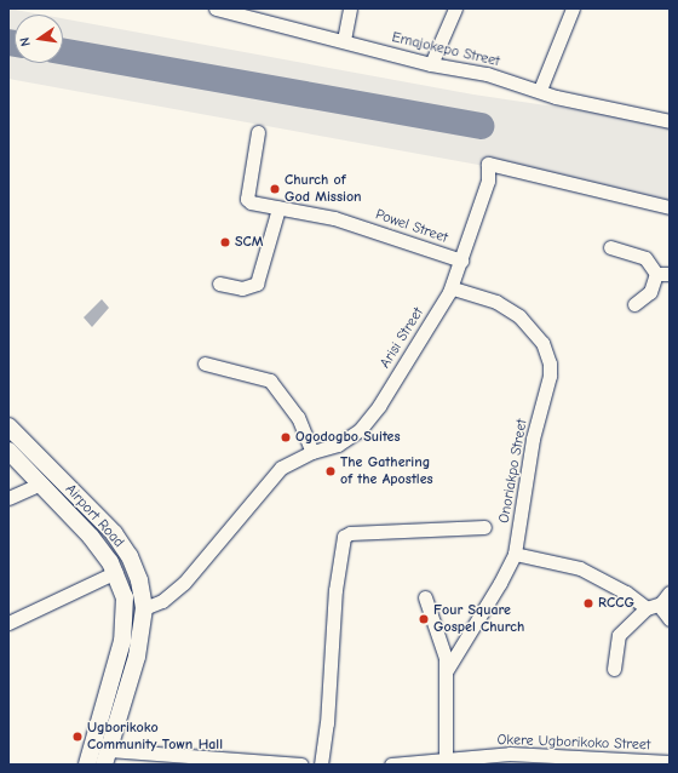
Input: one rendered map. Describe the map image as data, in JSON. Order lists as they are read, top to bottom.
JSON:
{
  "streets": {
    "main road": ["Airport Road"],
    "street": [
      "Emajokepo Street",
      "Powel Street",
      "Arisi Street",
      "Onoriakpo Street",
      "Okere Ugborikoko Street"
    ]
  },
  "crossings": [
    ["Powel Street", "Arisi Street"],
    ["Arisi Street", "Onoriakpo Street"],
    ["Arisi Street", "Airport Road"]
  ],
  "places": [
    "Church of God Mission",
    "SCM",
    "Ogodogbo Suites",
    "The Gathering of the Apostles",
    "RCCG",
    "Four Square Gospel Church",
    "Ugborikoko Community Town Hall"
  ],
  "north": "left"
}
